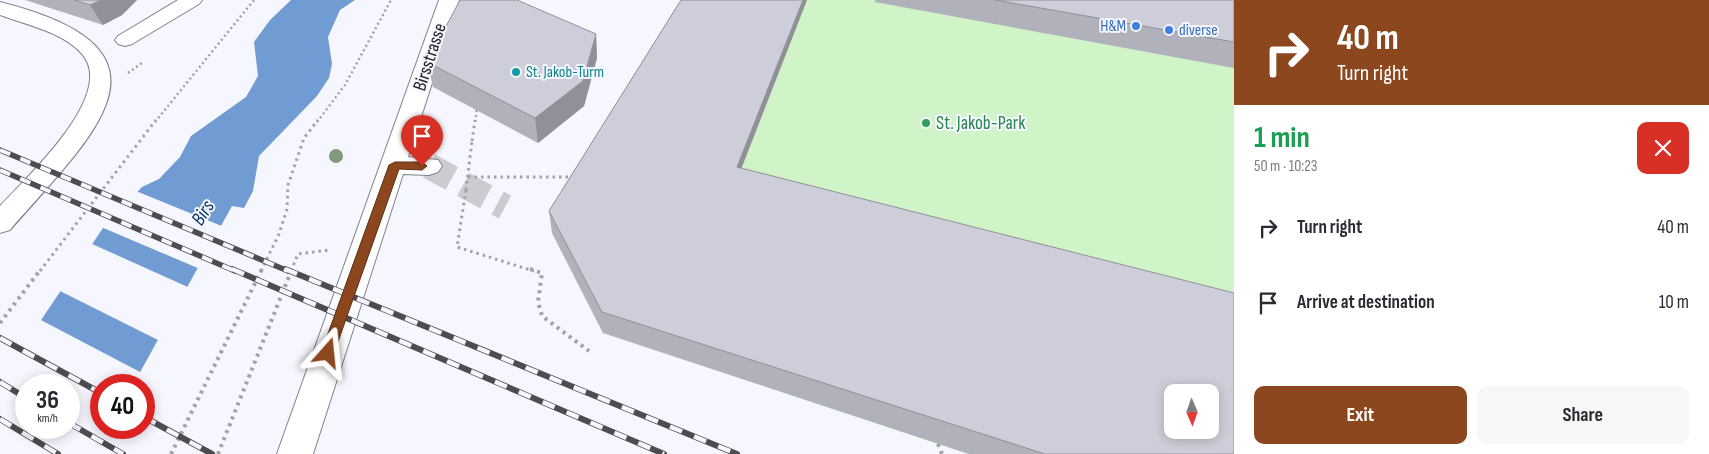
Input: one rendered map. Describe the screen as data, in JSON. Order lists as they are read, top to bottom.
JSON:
{
  "streets": {
    "street": ["Birsstrasse"]
  },
  "water": ["Birs"],
  "places": [
    "H&M",
    "diverse",
    "St. Jakob-Turm",
    "St. Jakob-Park"
  ],
  "north": "bottom",
  "page": {
    "turn": ["40 m", "Turn right"],
    "heading": ["1 min", "50 m · 10:23"],
    "list": [
      {
        "name": "Turn right",
        "value": "40 m"
      },
      {
        "name": "Arrive at destination",
        "value": "10 m"
      }
    ],
    "speed": "36 km/h",
    "limit": "40",
    "buttons": ["Exit", "Share"]
  }
}
